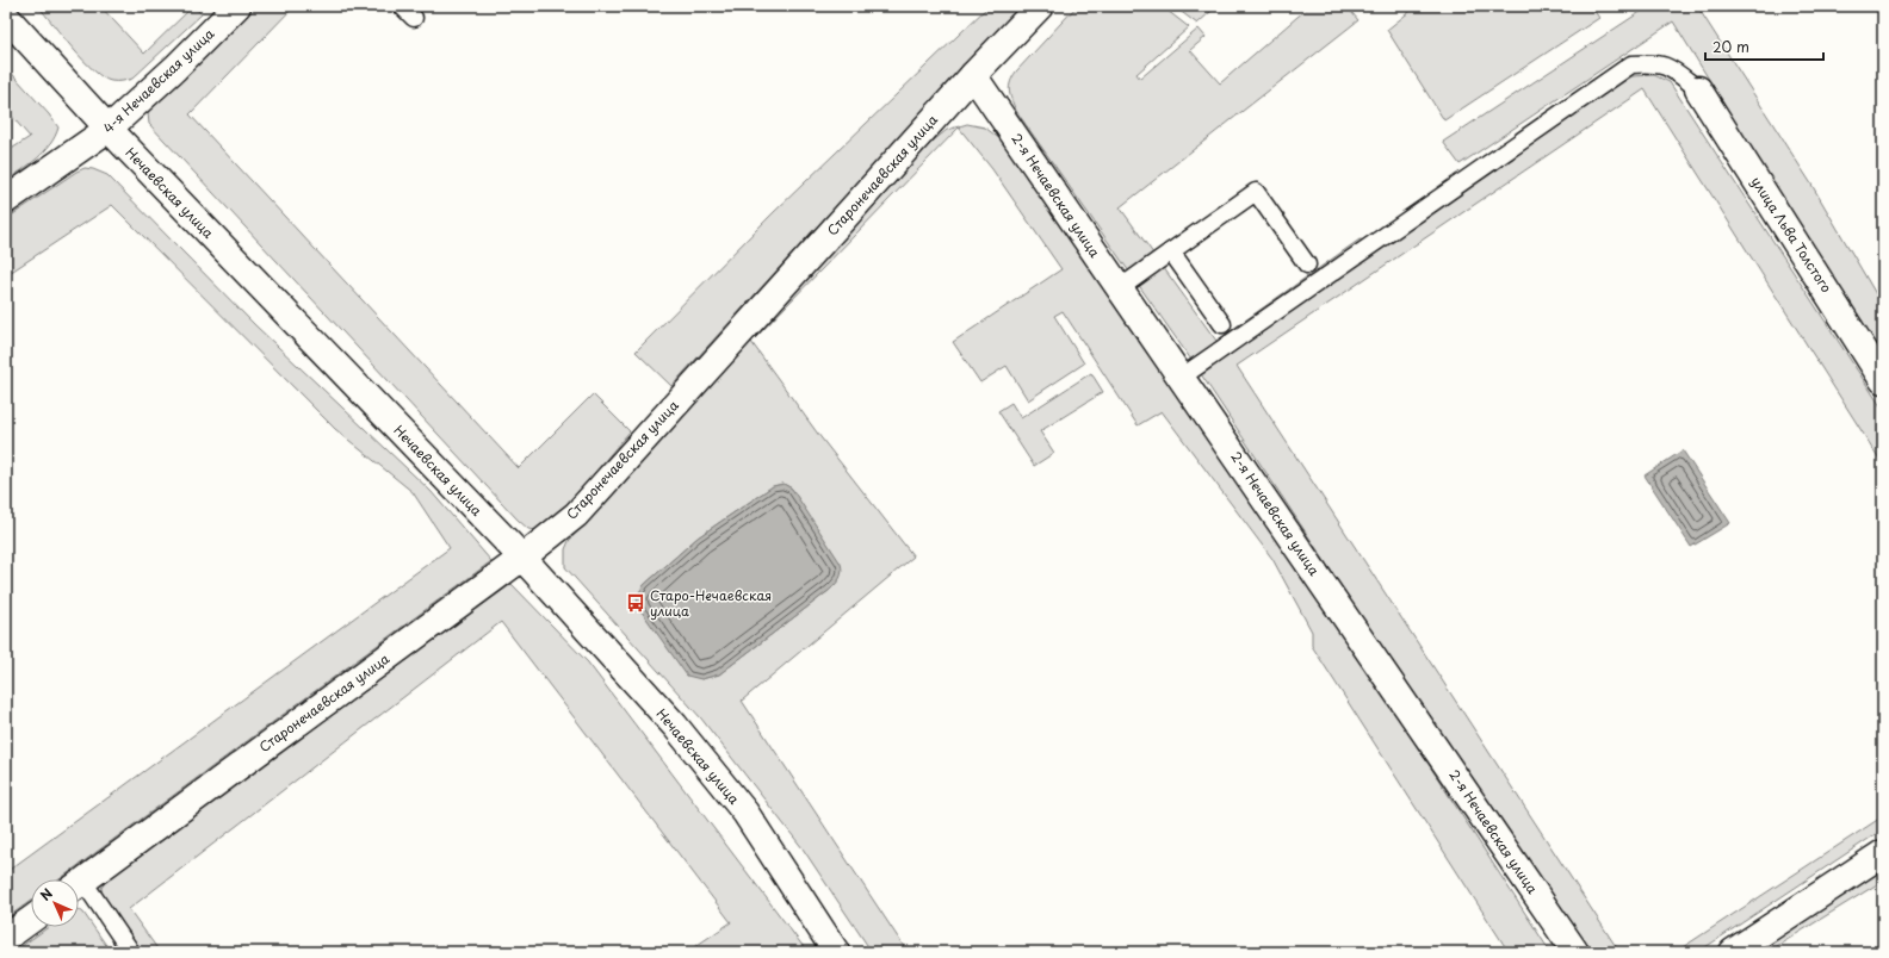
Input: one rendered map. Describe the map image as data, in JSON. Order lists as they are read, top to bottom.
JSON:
{
  "streets": {
    "street": [
      "4-я Нечаевская улица",
      "Старонечаевская улица",
      "Нечаевская улица",
      "2-я Нечаевская улица",
      "улица Льва Толстого"
    ]
  },
  "crossings": [
    ["4-я Нечаевская улица", "Нечаевская улица"],
    ["Старонечаевская улица", "Нечаевская улица"],
    ["Старонечаевская улица", "2-я Нечаевская улица"]
  ],
  "places": {
    "bus stop": ["Старо-Нечаевская улица"]
  },
  "scale_bar": "20 m",
  "north": "top left"
}
